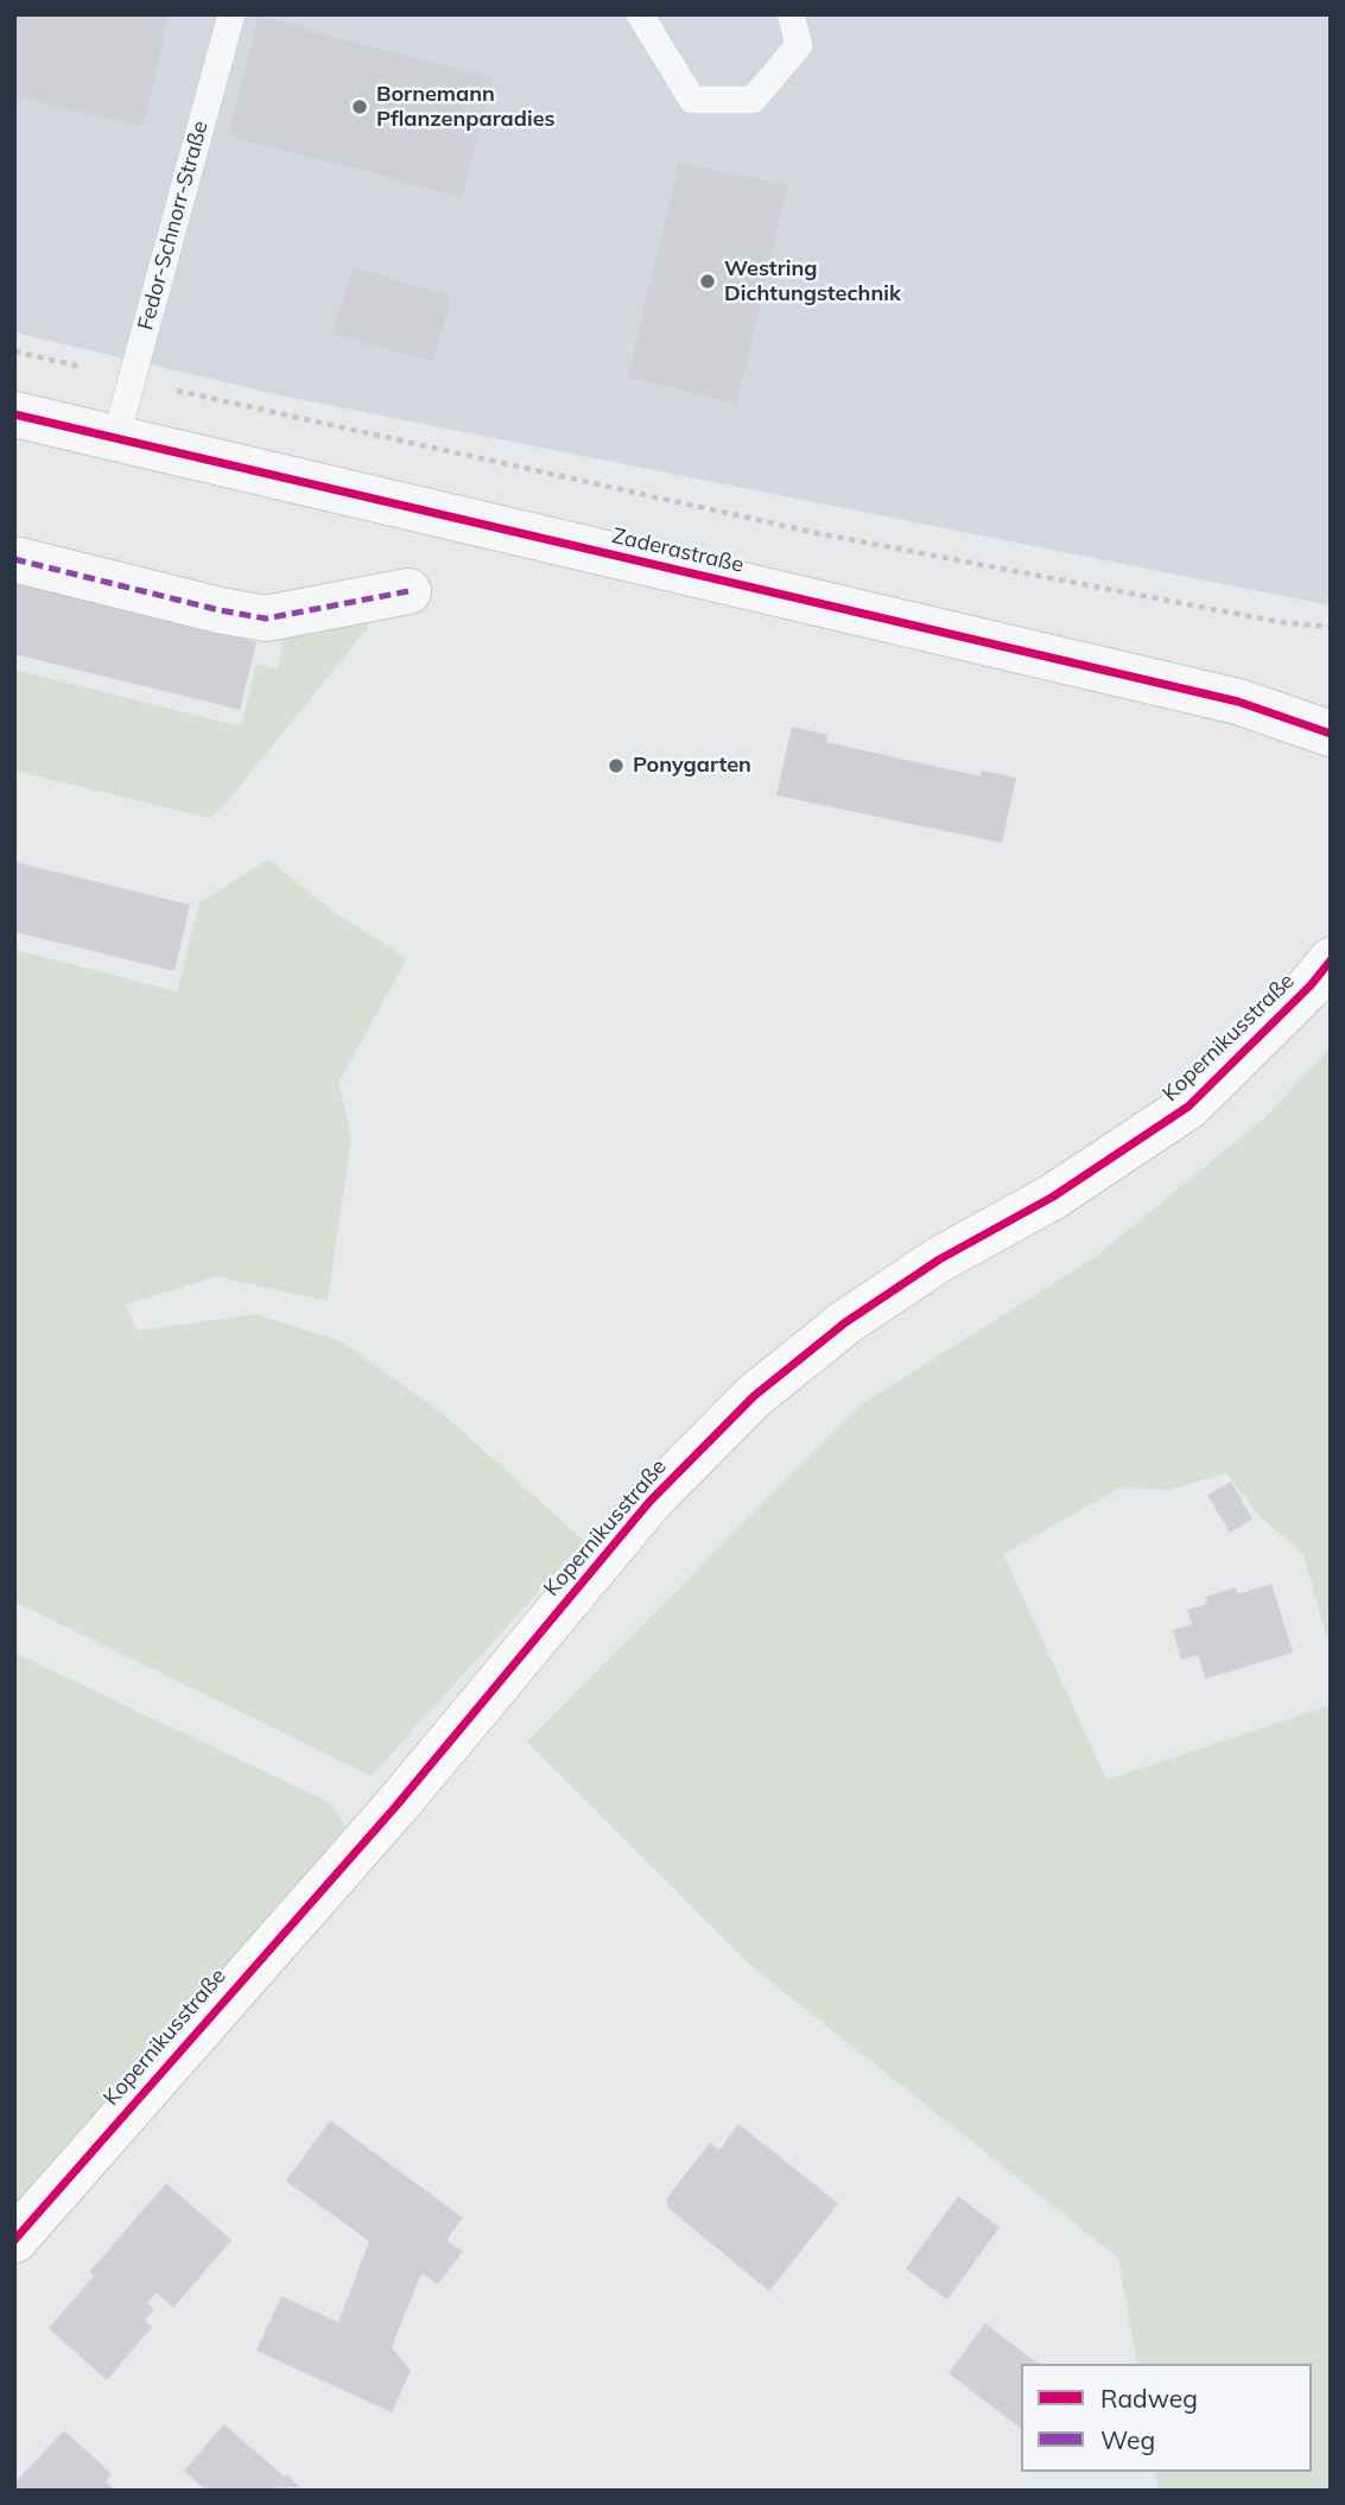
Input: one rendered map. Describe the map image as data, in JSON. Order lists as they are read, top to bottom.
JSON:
{
  "streets": {
    "street": ["Zaderastraße", "Kopernikusstraße"],
    "lane": ["Fedor-Schnorr-Straße"]
  },
  "crossings": [
    ["Fedor-Schnorr-Straße", "Zaderastraße"]
  ],
  "places": ["Bornemann Pflanzenparadies", "Westring Dichtungstechnik", "Ponygarten"],
  "legend": ["Radweg", "Weg"]
}
